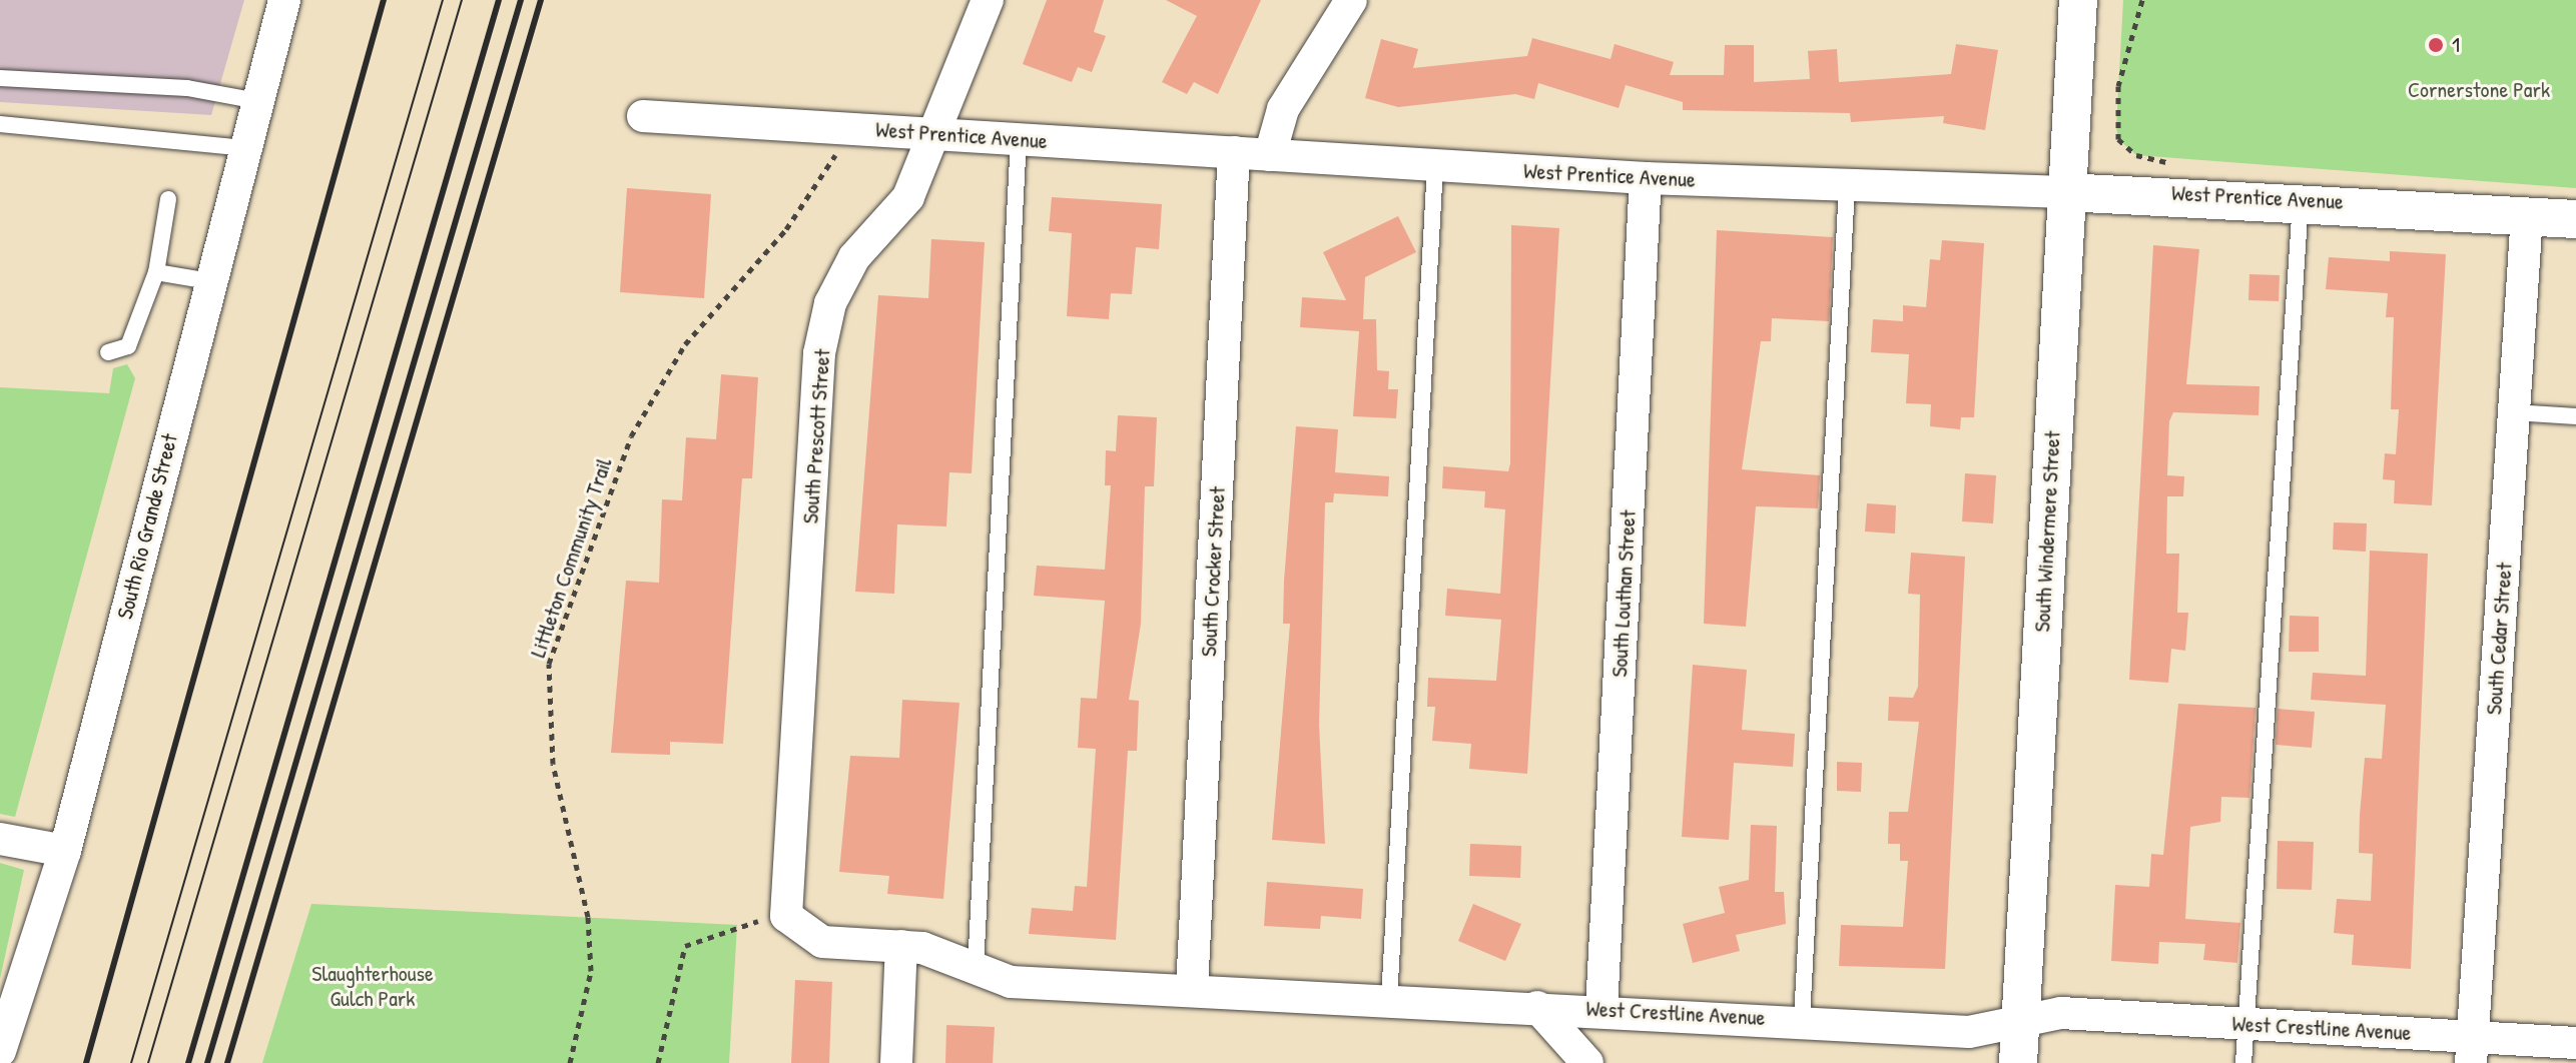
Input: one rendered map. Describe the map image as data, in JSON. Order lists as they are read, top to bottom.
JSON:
{
  "streets": {
    "street": [
      "West Prentice Avenue",
      "South Prescott Street",
      "South Rio Grande Street",
      "South Windermere Street",
      "South Crocker Street",
      "South Louthan Street",
      "South Cedar Street",
      "West Crestline Avenue"
    ],
    "path": ["Littleton Community Trail"]
  },
  "crossings": [
    ["West Prentice Avenue", "South Prescott Street"],
    ["West Prentice Avenue", "South Windermere Street"],
    ["West Prentice Avenue", "Littleton Community Trail"],
    ["West Prentice Avenue", "South Crocker Street"],
    ["West Prentice Avenue", "South Louthan Street"],
    ["West Prentice Avenue", "South Cedar Street"],
    ["South Prescott Street", "West Crestline Avenue"],
    ["South Windermere Street", "West Crestline Avenue"],
    ["South Crocker Street", "West Crestline Avenue"],
    ["South Louthan Street", "West Crestline Avenue"],
    ["South Cedar Street", "West Crestline Avenue"]
  ],
  "parks": ["Cornerstone Park", "Slaughterhouse Gulch Park"],
  "places": ["1"]
}
